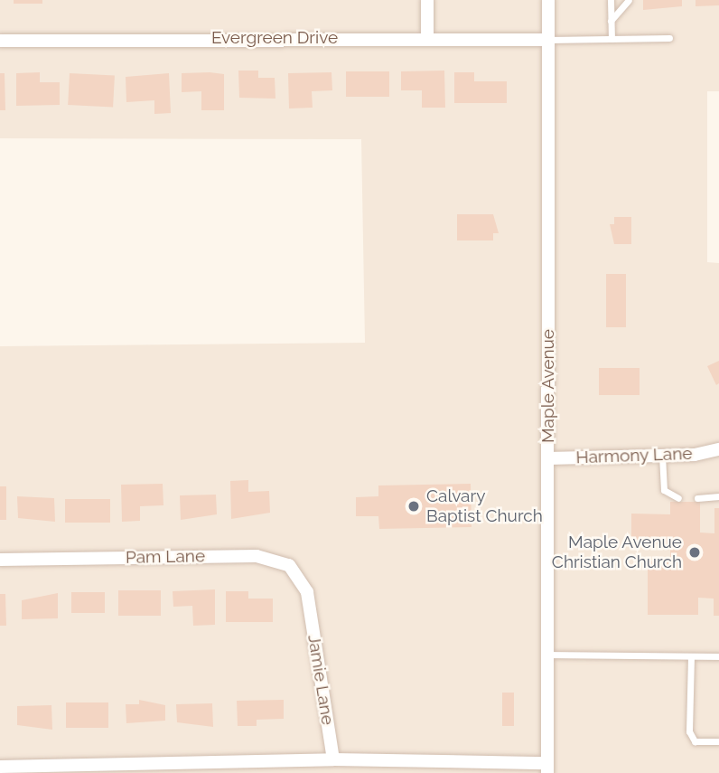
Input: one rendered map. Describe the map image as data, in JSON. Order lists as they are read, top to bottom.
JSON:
{
  "streets": {
    "street": [
      "Evergreen Drive",
      "Maple Avenue",
      "Harmony Lane",
      "Pam Lane",
      "Jamie Lane"
    ]
  },
  "crossings": [
    ["Evergreen Drive", "Maple Avenue"],
    ["Maple Avenue", "Harmony Lane"],
    ["Pam Lane", "Jamie Lane"]
  ],
  "places": ["Calvary Baptist Church", "Maple Avenue Christian Church"]
}
